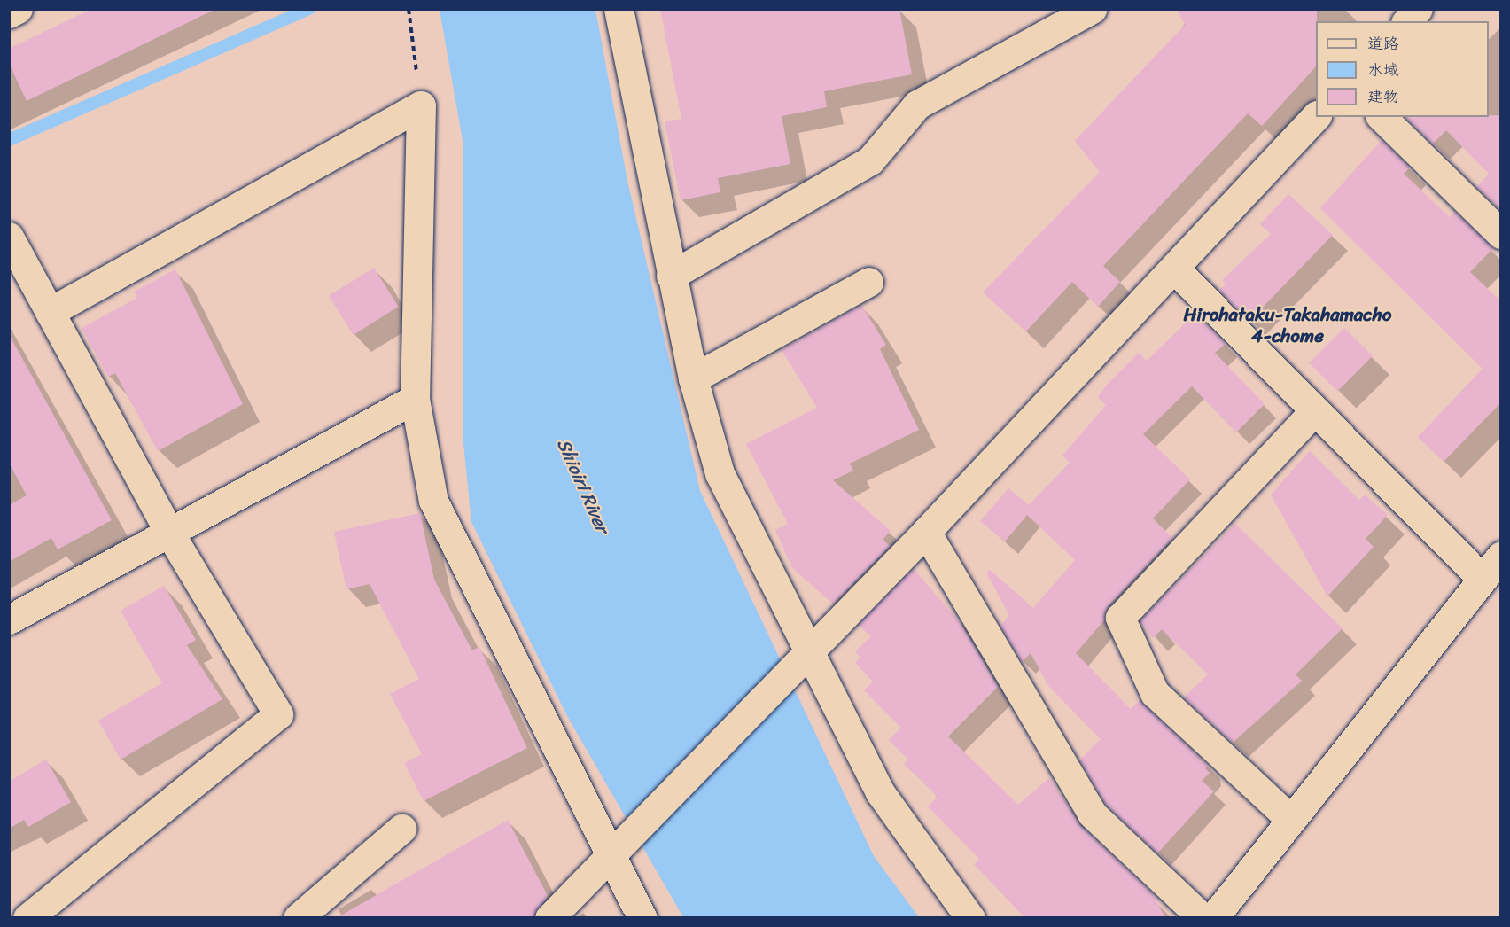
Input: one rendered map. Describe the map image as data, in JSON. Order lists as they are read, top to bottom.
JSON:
{
  "districts": ["Hirohataku-Takahamacho 4-chome"],
  "water": ["Shioiri River"],
  "legend": ["道路", "水域", "建物"]
}
